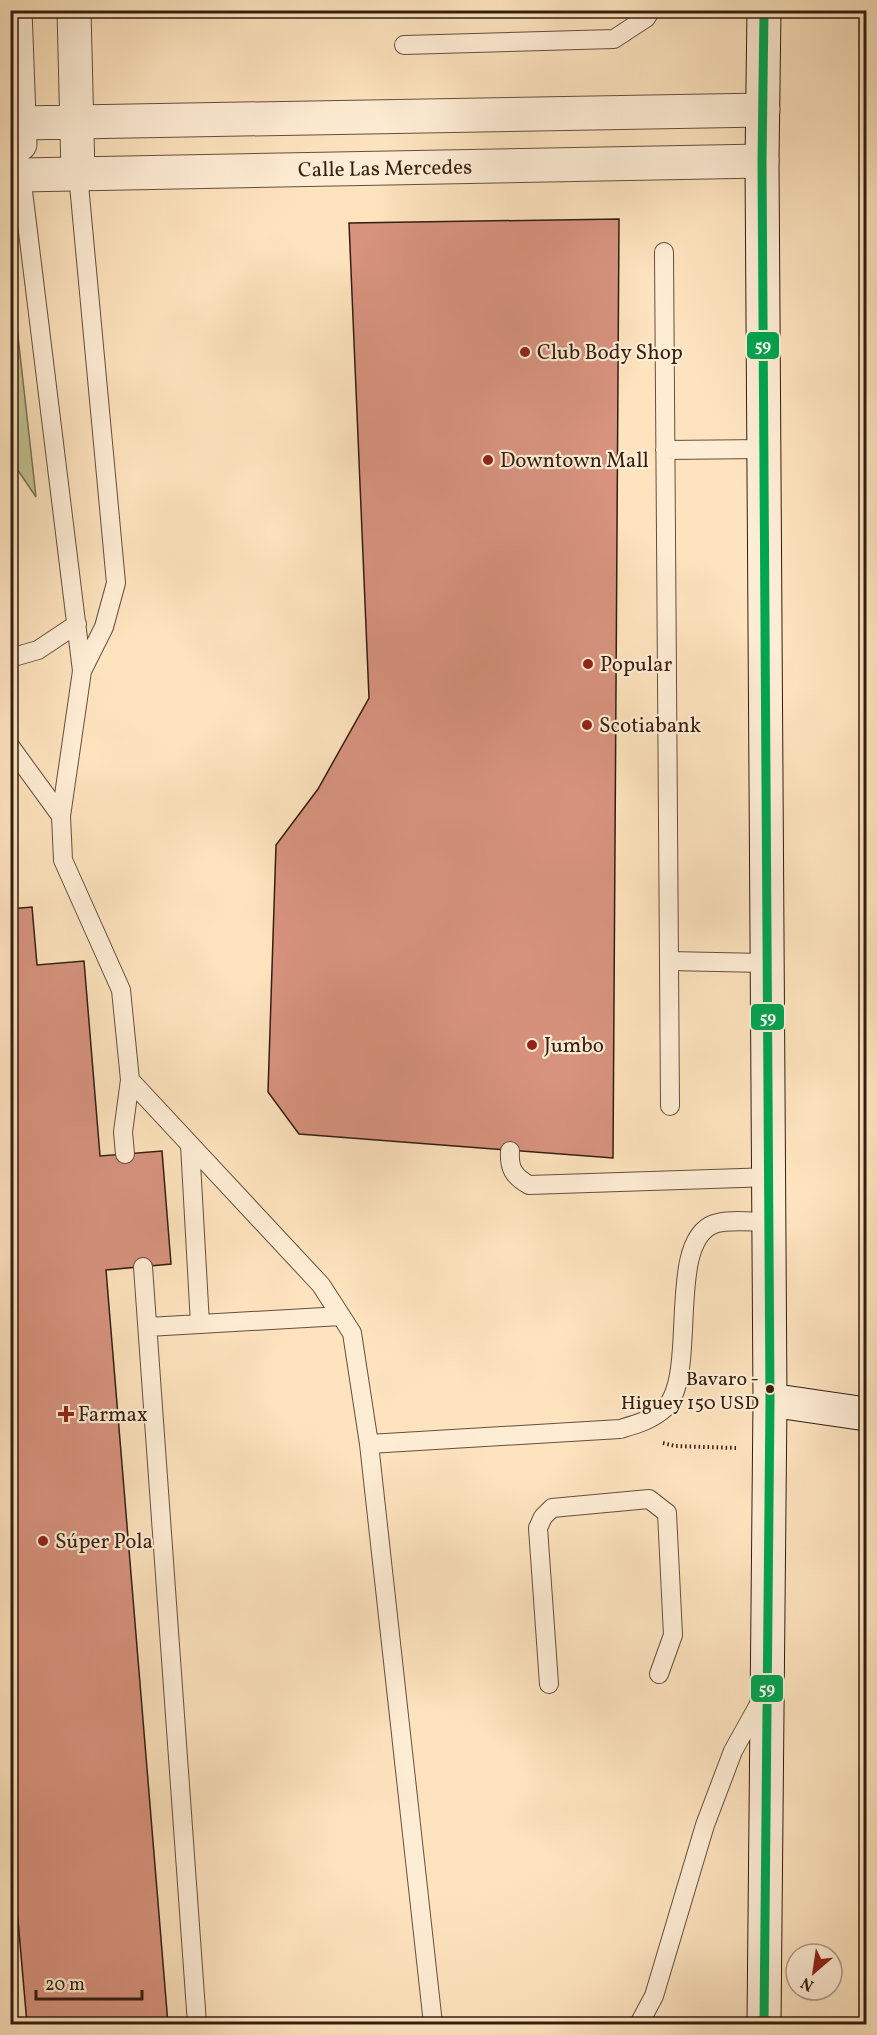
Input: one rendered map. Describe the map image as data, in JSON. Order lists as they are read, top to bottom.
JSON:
{
  "streets": {
    "street": ["Calle Las Mercedes"]
  },
  "places": {
    "other": [
      "Club Body Shop",
      "Downtown Mall",
      "Popular",
      "Scotiabank",
      "Jumbo",
      "Bavaro - Higuey 150 USD",
      "Súper Pola"
    ],
    "health": ["Farmax"]
  },
  "lines": ["transit line 59"],
  "scale_bar": "20 m",
  "north": "bottom left"
}
